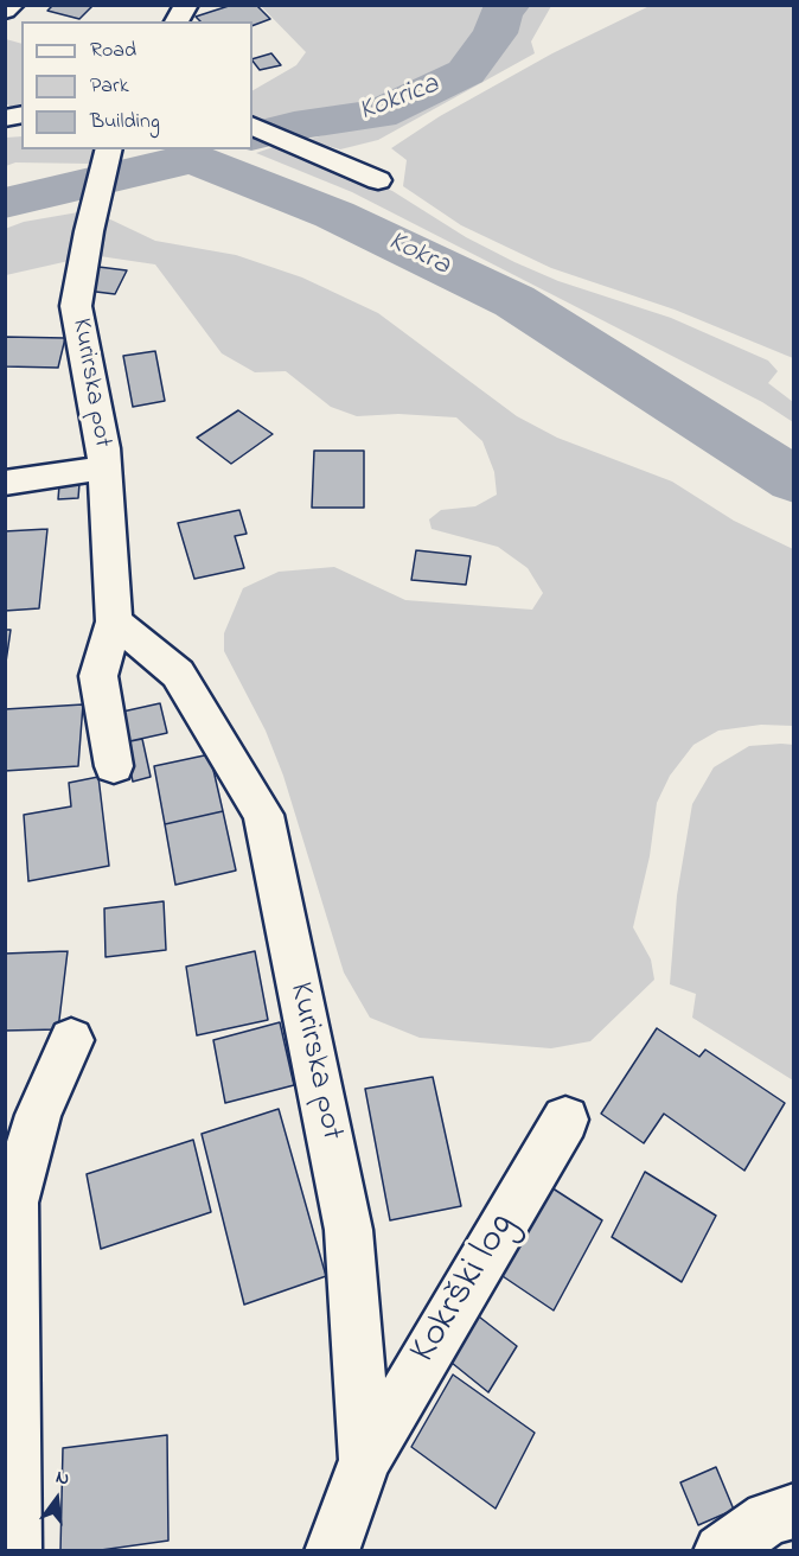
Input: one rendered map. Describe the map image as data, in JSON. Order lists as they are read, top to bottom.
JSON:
{
  "streets": {
    "street": ["Kurirska pot", "Kokrški log"]
  },
  "crossings": [
    ["Kurirska pot", "Kokrški log"]
  ],
  "water": ["Kokrica", "Kokra"],
  "legend": ["Road", "Park", "Building"],
  "north": "top"
}
